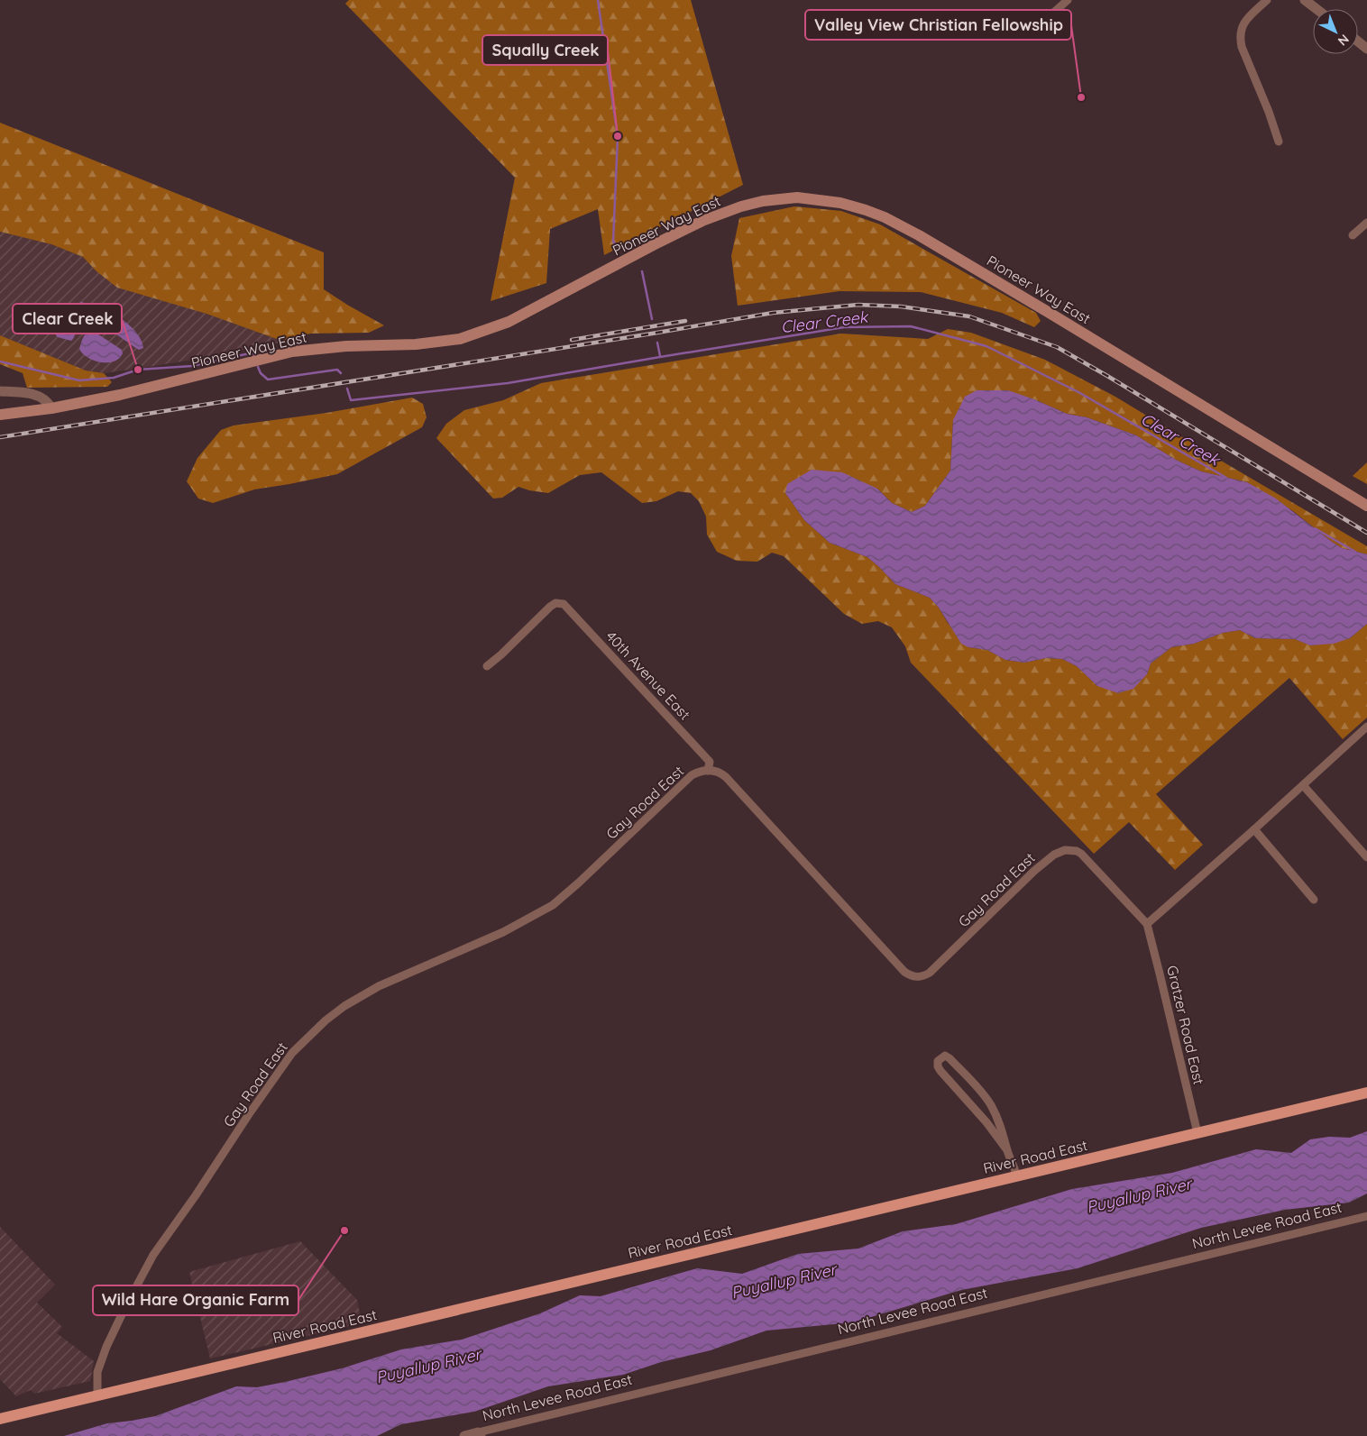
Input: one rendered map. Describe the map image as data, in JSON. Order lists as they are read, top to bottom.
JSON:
{
  "streets": {
    "main road": ["Pioneer Way East", "River Road East"],
    "street": [
      "40th Avenue East",
      "Gay Road East",
      "Gratzer Road East",
      "North Levee Road East"
    ]
  },
  "crossings": [
    ["40th Avenue East", "Gay Road East"],
    ["Gay Road East", "Gratzer Road East"],
    ["Gay Road East", "River Road East"],
    ["Gratzer Road East", "River Road East"]
  ],
  "water": ["Clear Creek", "Puyallup River"],
  "places": [
    "Valley View Christian Fellowship",
    "Squally Creek",
    "Clear Creek",
    "Wild Hare Organic Farm"
  ],
  "north": "bottom right"
}
